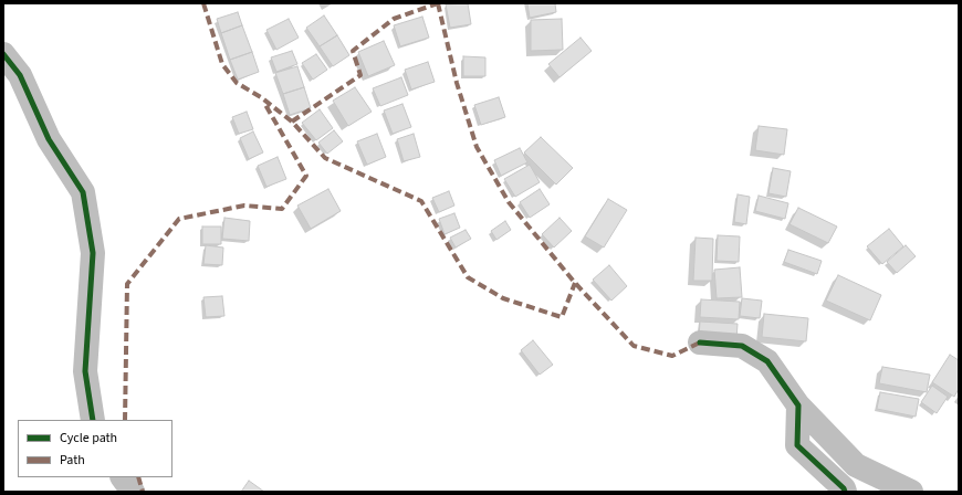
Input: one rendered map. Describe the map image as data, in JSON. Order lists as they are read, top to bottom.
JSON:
{
  "legend": ["Cycle path", "Path"]
}
